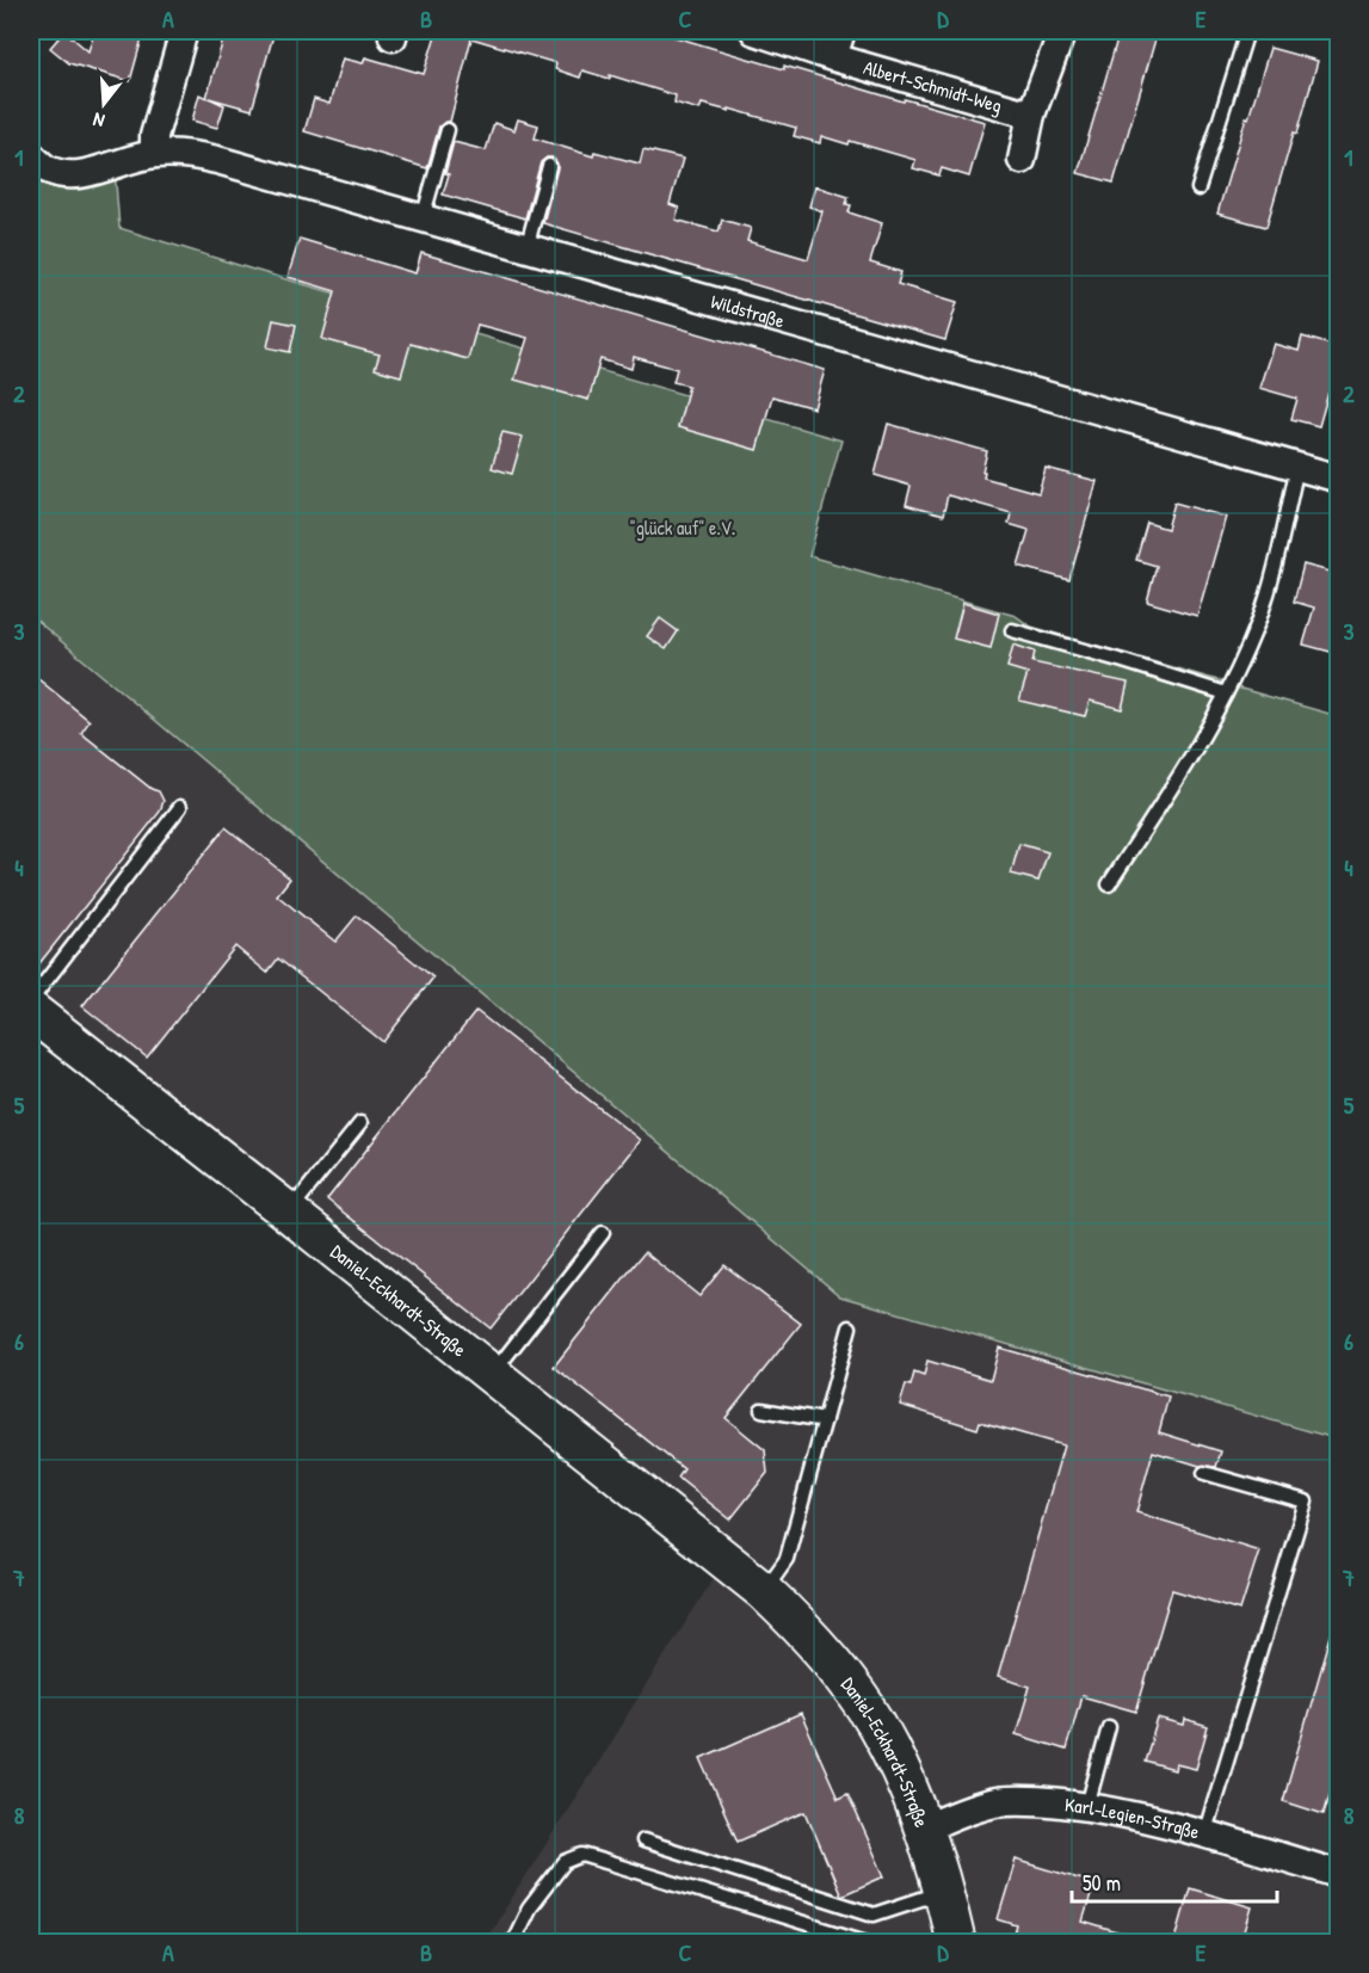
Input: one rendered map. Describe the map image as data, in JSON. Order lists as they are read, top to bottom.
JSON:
{
  "streets": {
    "street": [
      "Albert-Schmidt-Weg",
      "Wildstraße",
      "Daniel-Eckhardt-Straße",
      "Karl-Legien-Straße"
    ]
  },
  "crossings": [
    ["Daniel-Eckhardt-Straße", "Karl-Legien-Straße"]
  ],
  "parks": ["\"glück auf\" e.V."],
  "scale_bar": "50 m",
  "north": "bottom",
  "grid": {
    "columns": [
      "A",
      "B",
      "C",
      "D",
      "E"
    ],
    "rows": [
      "1",
      "2",
      "3",
      "4",
      "5",
      "6",
      "7",
      "8"
    ]
  }
}
